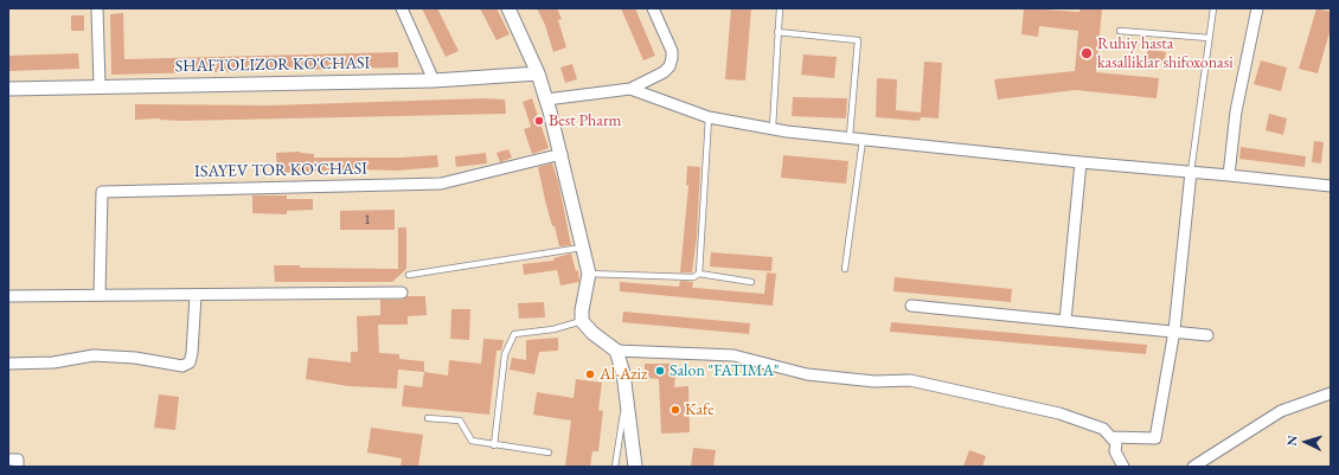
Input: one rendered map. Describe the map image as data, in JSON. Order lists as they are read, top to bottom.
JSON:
{
  "streets": {
    "street": ["SHAFTOLIZOR KO'CHASI", "ISAYEV TOR KO'CHASI"]
  },
  "places": [
    "Ruhiy hasta kasalliklar shifoxonasi",
    "Best Pharm",
    "Salon \"FATIMA\"",
    "Al-Aziz",
    "Kafe"
  ],
  "house_numbers": ["1"],
  "north": "left"
}
